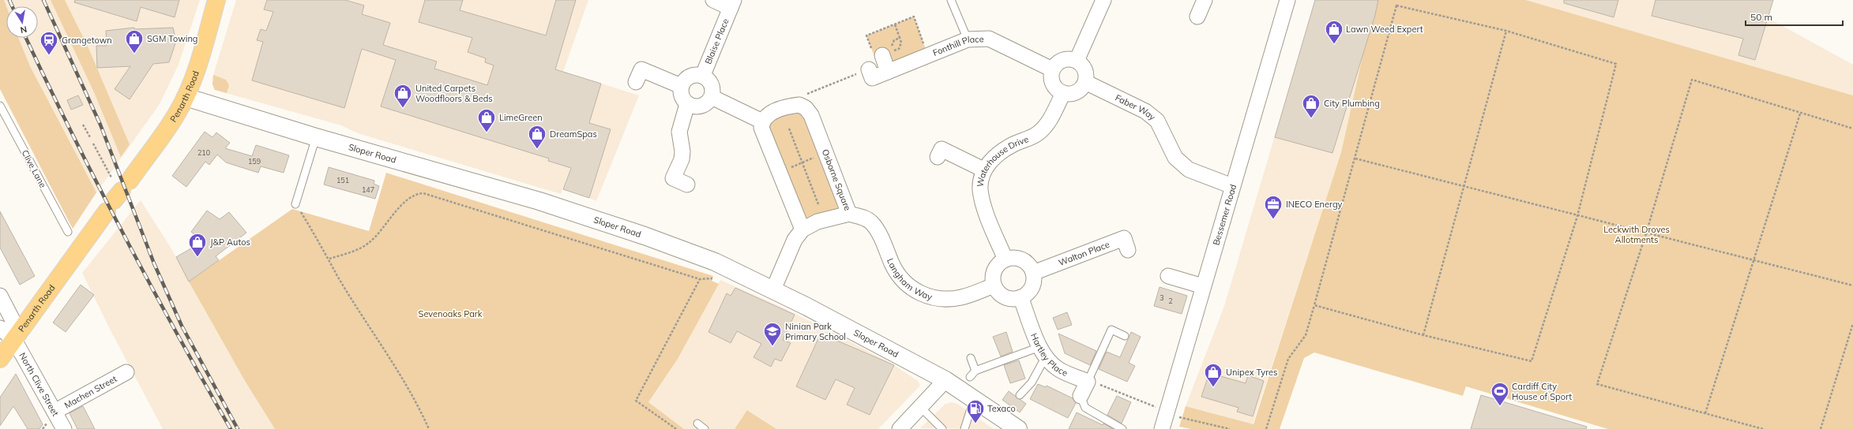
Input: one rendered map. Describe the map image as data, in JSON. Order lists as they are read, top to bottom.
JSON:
{
  "streets": {
    "main road": ["Penarth Road"],
    "street": [
      "Blaise Place",
      "Fonthill Place",
      "Faber Way",
      "Sloper Road",
      "Waterhouse Drive",
      "Osborne Square",
      "Bessemer Road",
      "Walton Place",
      "Langham Way",
      "Hartley Place",
      "North Clive Street",
      "Machen Street"
    ],
    "lane": ["Clive Lane"]
  },
  "crossings": [
    ["Fonthill Place", "Faber Way"],
    ["Fonthill Place", "Waterhouse Drive"],
    ["Penarth Road", "Sloper Road"],
    ["Penarth Road", "North Clive Street"],
    ["Faber Way", "Waterhouse Drive"],
    ["Faber Way", "Bessemer Road"],
    ["Waterhouse Drive", "Walton Place"],
    ["Waterhouse Drive", "Langham Way"],
    ["Waterhouse Drive", "Hartley Place"],
    ["Osborne Square", "Langham Way"],
    ["Walton Place", "Langham Way"],
    ["Walton Place", "Hartley Place"],
    ["Langham Way", "Hartley Place"],
    ["North Clive Street", "Machen Street"]
  ],
  "parks": ["Leckwith Droves Allotments", "Sevenoaks Park"],
  "places": {
    "shop": [
      "Lawn Weed Expert",
      "SGM Towing",
      "United Carpets Woodfloors & Beds",
      "City Plumbing",
      "LimeGreen",
      "DreamSpas",
      "J&P Autos",
      "Unipex Tyres"
    ],
    "station": ["Grangetown"],
    "office": ["INECO Energy"],
    "school or university": ["Ninian Park Primary School"],
    "sports": ["Cardiff City House of Sport"],
    "fuel station": ["Texaco"]
  },
  "house_numbers": [
    "210",
    "159",
    "151",
    "147",
    "3",
    "2"
  ],
  "scale_bar": "50 m",
  "north": "bottom"
}
